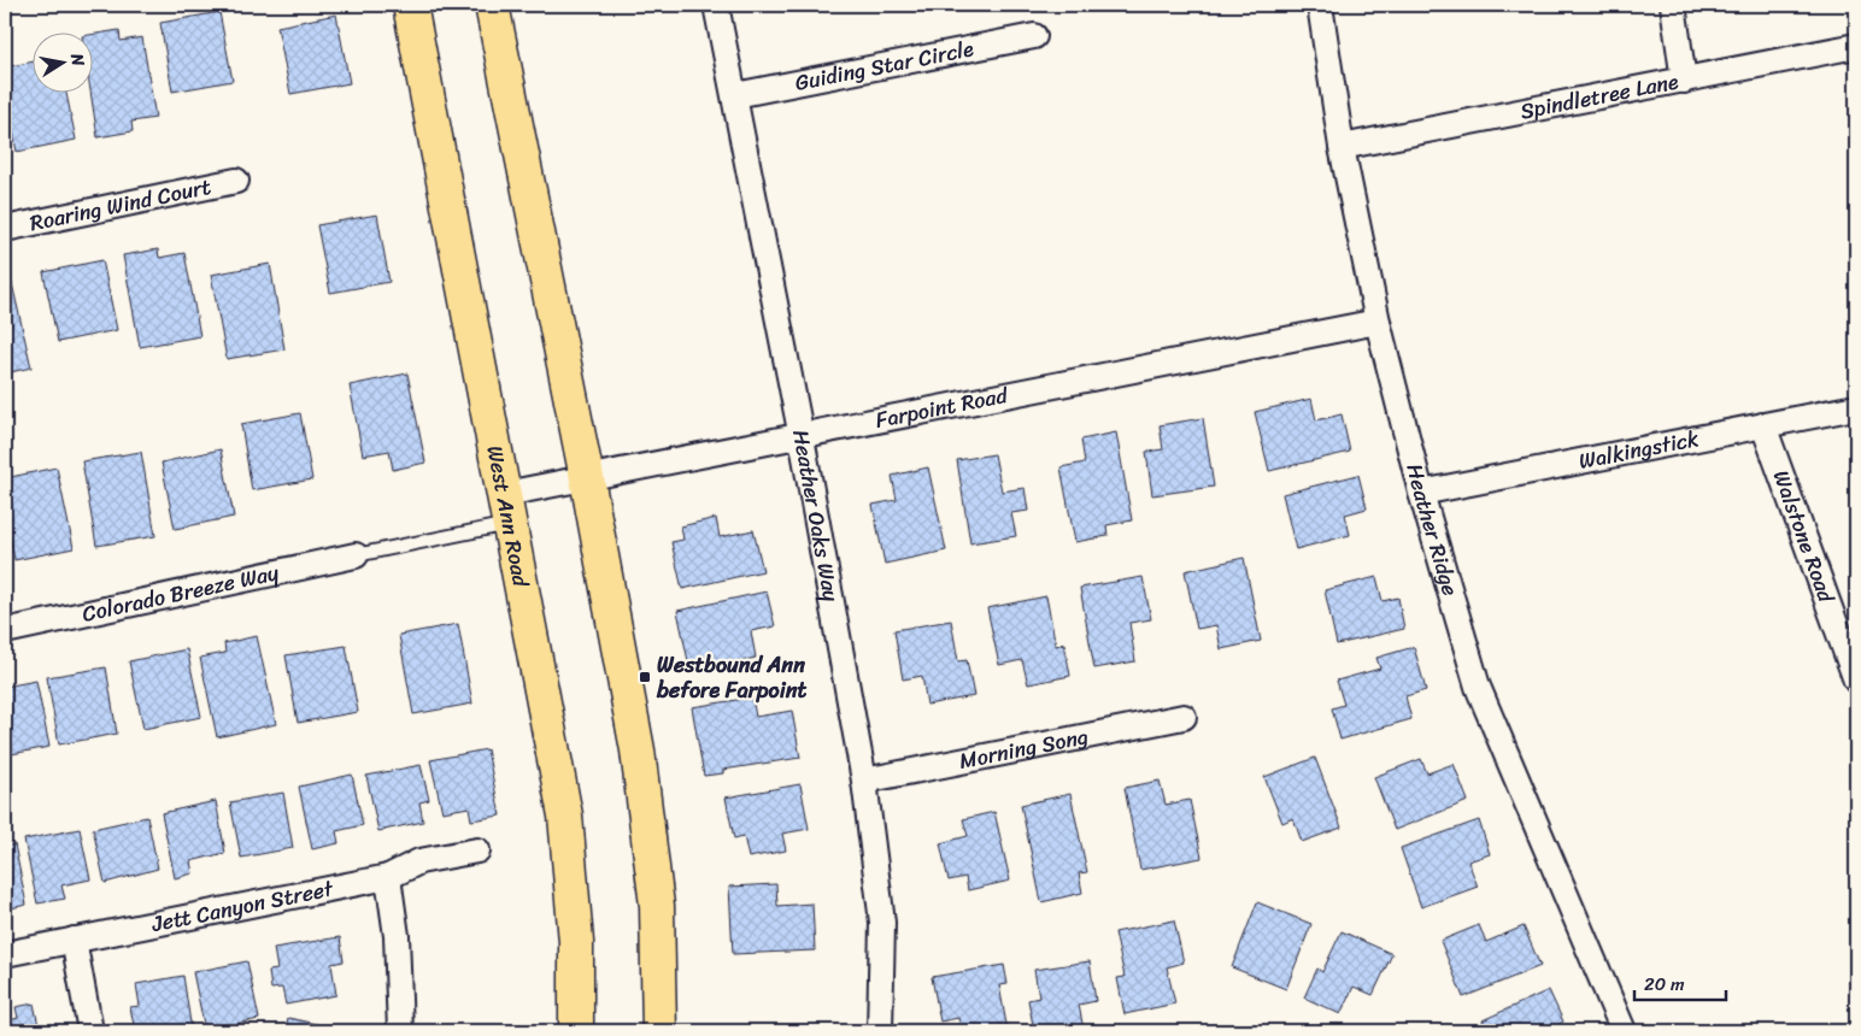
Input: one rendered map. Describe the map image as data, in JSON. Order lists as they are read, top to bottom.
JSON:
{
  "streets": {
    "main road": ["West Ann Road"],
    "street": [
      "Guiding Star Circle",
      "Spindletree Lane",
      "Roaring Wind Court",
      "Farpoint Road",
      "Walkingstick",
      "Heather Oaks Way",
      "Heather Ridge",
      "Walstone Road",
      "Colorado Breeze Way",
      "Morning Song",
      "Jett Canyon Street"
    ]
  },
  "crossings": [
    ["Guiding Star Circle", "Heather Oaks Way"],
    ["Spindletree Lane", "Heather Ridge"],
    ["Farpoint Road", "West Ann Road"],
    ["Farpoint Road", "Heather Oaks Way"],
    ["Farpoint Road", "Heather Ridge"],
    ["Walkingstick", "Heather Ridge"],
    ["Walkingstick", "Walstone Road"],
    ["Heather Oaks Way", "Morning Song"]
  ],
  "places": {
    "transit": ["Westbound Ann before Farpoint"]
  },
  "scale_bar": "20 m",
  "north": "right"
}
